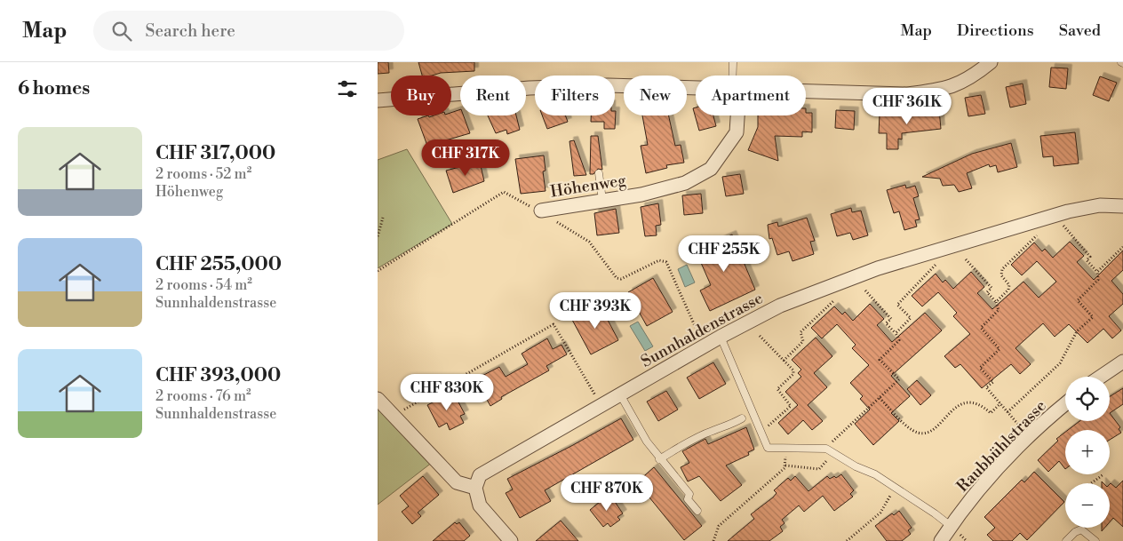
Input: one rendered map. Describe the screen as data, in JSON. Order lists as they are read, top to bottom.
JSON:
{
  "streets": {
    "street": ["Höhenweg", "Sunnhaldenstrasse", "Raubbühlstrasse"]
  },
  "page": {
    "header": "Map",
    "search": "Search here",
    "nav": ["Map", "Directions", "Saved"],
    "heading": "6 homes",
    "chip": [
      "Buy",
      "Rent",
      "Filters",
      "New",
      "Apartment"
    ],
    "price": [
      "CHF 361K",
      "CHF 317K",
      "CHF 255K",
      "CHF 393K",
      "CHF 830K",
      "CHF 870K"
    ],
    "list": [
      {
        "name": "CHF 317,000",
        "note": "2 rooms · 52 m² · Höhenweg"
      },
      {
        "name": "CHF 255,000",
        "note": "2 rooms · 54 m² · Sunnhaldenstrasse"
      },
      {
        "name": "CHF 393,000",
        "note": "2 rooms · 76 m² · Sunnhaldenstrasse"
      }
    ],
    "map_buttons": ["+", "−"]
  }
}
